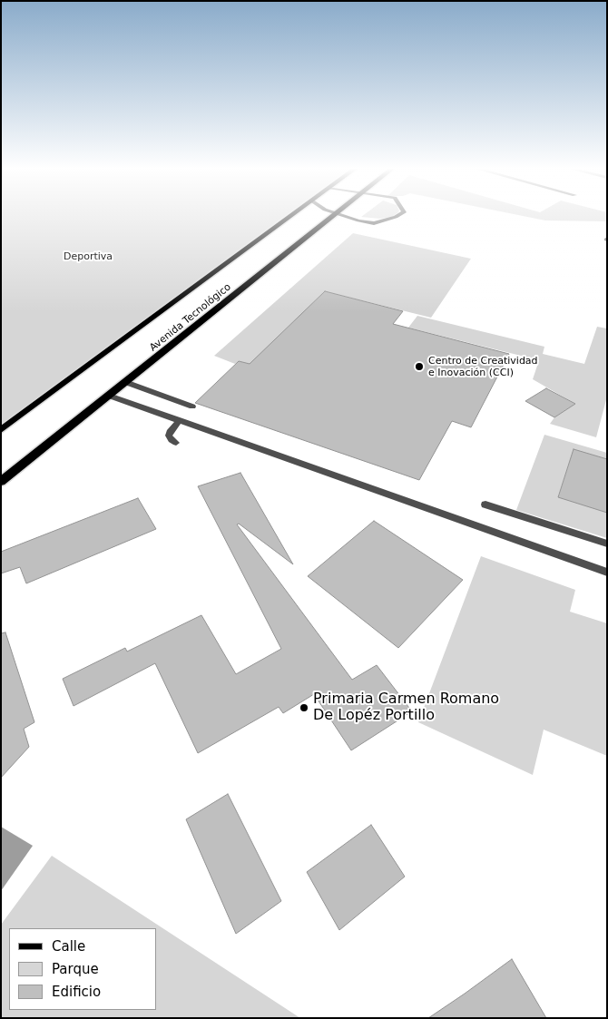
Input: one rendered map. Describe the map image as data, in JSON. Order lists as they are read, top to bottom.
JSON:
{
  "streets": {
    "main road": ["Avenida Tecnológico"]
  },
  "parks": ["Deportiva"],
  "places": ["Centro de Creatividad e Inovación (CCI)", "Primaria Carmen Romano De Lopéz Portillo"],
  "legend": ["Calle", "Parque", "Edificio"]
}
